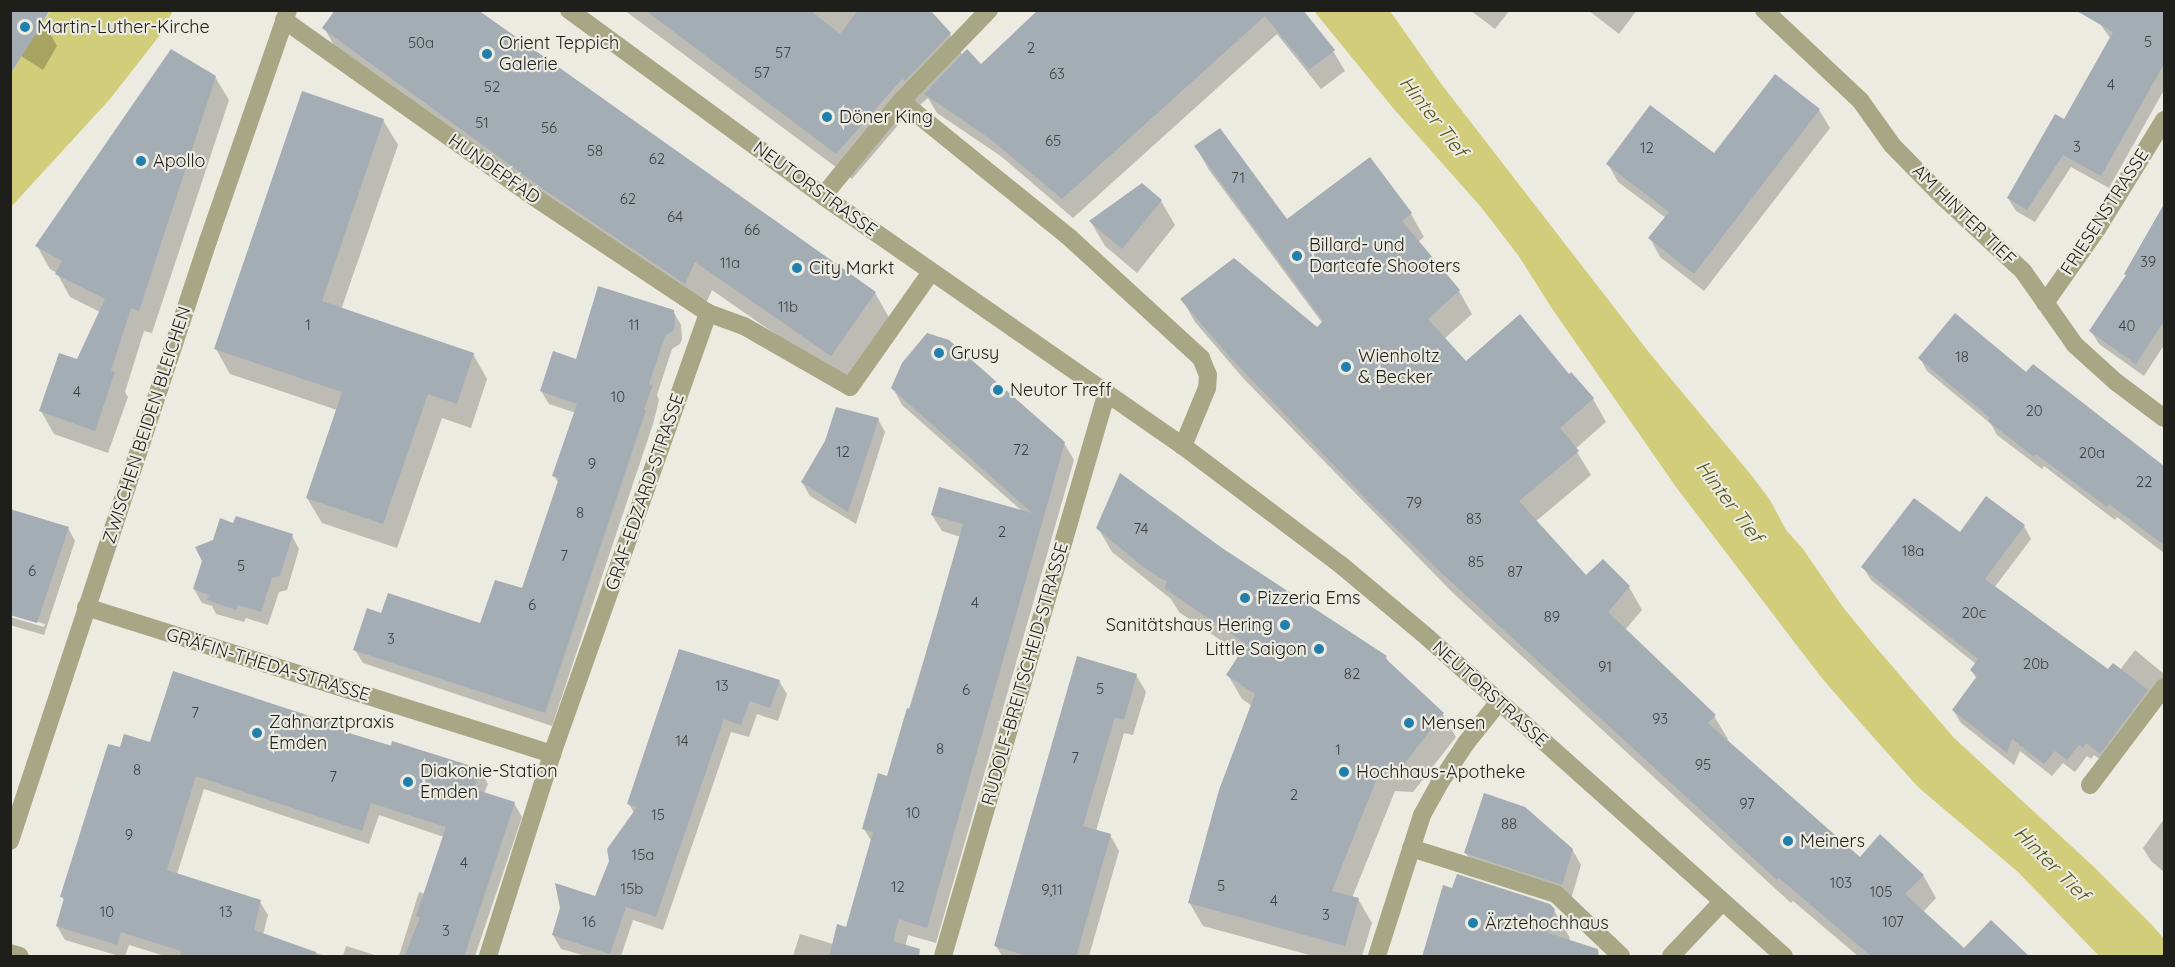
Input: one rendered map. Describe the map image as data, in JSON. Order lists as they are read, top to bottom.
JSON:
{
  "streets": {
    "street": [
      "HUNDEPFAD",
      "NEUTORSTRASSE",
      "FRIESENSTRASSE",
      "AM HINTER TIEF",
      "ZWISCHEN BEIDEN BLEICHEN",
      "GRAF-EDZARD-STRASSE",
      "GRÄFIN-THEDA-STRASSE",
      "RUDOLF-BREITSCHEID-STRASSE"
    ]
  },
  "crossings": [
    ["HUNDEPFAD", "ZWISCHEN BEIDEN BLEICHEN"],
    ["HUNDEPFAD", "GRAF-EDZARD-STRASSE"],
    ["NEUTORSTRASSE", "RUDOLF-BREITSCHEID-STRASSE"],
    ["FRIESENSTRASSE", "AM HINTER TIEF"],
    ["ZWISCHEN BEIDEN BLEICHEN", "GRÄFIN-THEDA-STRASSE"],
    ["GRAF-EDZARD-STRASSE", "GRÄFIN-THEDA-STRASSE"]
  ],
  "water": ["Hinter Tief"],
  "places": [
    "Martin-Luther-Kirche",
    "Orient Teppich Galerie",
    "Döner King",
    "Apollo",
    "Billard- und Dartcafe Shooters",
    "City Markt",
    "Grusy",
    "Wienholtz & Becker",
    "Neutor Treff",
    "Pizzeria Ems",
    "Sanitätshaus Hering",
    "Little Saigon",
    "Mensen",
    "Zahnarztpraxis Emden",
    "Hochhaus-Apotheke",
    "Diakonie-Station Emden",
    "Meiners",
    "Ärztehochhaus"
  ],
  "house_numbers": [
    "5",
    "50a",
    "2",
    "57",
    "57",
    "63",
    "4",
    "52",
    "51",
    "56",
    "65",
    "3",
    "12",
    "58",
    "62",
    "71",
    "62",
    "64",
    "66",
    "39",
    "11a",
    "11b",
    "1",
    "11",
    "40",
    "18",
    "4",
    "10",
    "20",
    "72",
    "12",
    "20a",
    "9",
    "22",
    "79",
    "8",
    "83",
    "74",
    "2",
    "18a",
    "7",
    "85",
    "5",
    "6",
    "87",
    "4",
    "6",
    "20c",
    "89",
    "3",
    "20b",
    "91",
    "82",
    "13",
    "5",
    "6",
    "7",
    "93",
    "14",
    "8",
    "1",
    "7",
    "95",
    "8",
    "7",
    "2",
    "97",
    "10",
    "15",
    "88",
    "9",
    "15a",
    "4",
    "103",
    "5",
    "12",
    "15b",
    "9,11",
    "105",
    "4",
    "10",
    "13",
    "3",
    "16",
    "107",
    "3"
  ]
}
